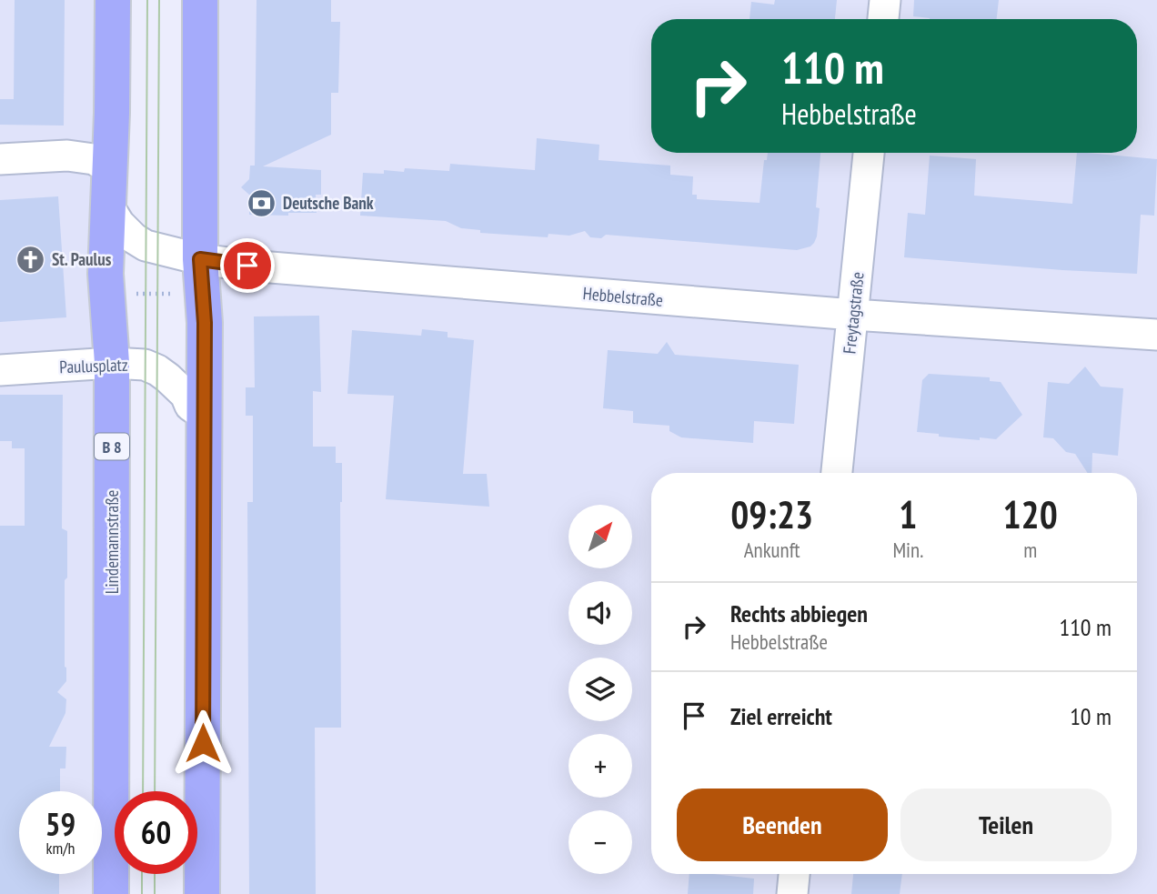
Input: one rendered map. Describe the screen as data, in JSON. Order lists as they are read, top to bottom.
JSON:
{
  "streets": {
    "main road": ["B 8", "Lindemannstraße"],
    "street": ["Hebbelstraße", "Freytagstraße", "Paulusplatz"]
  },
  "crossings": [
    ["Hebbelstraße", "Freytagstraße"],
    ["Hebbelstraße", "Lindemannstraße"],
    ["Paulusplatz", "Lindemannstraße"]
  ],
  "places": {
    "bank": ["Deutsche Bank"],
    "church": ["St. Paulus"]
  },
  "north": "top right",
  "page": {
    "turn": ["110 m", "Hebbelstraße"],
    "eta": [
      "09:23",
      "Ankunft",
      "1",
      "Min.",
      "120",
      "m"
    ],
    "map_buttons": ["+", "−"],
    "list": [
      {
        "name": "Rechts abbiegen",
        "note": "Hebbelstraße",
        "value": "110 m"
      },
      {
        "name": "Ziel erreicht",
        "value": "10 m"
      }
    ],
    "buttons": ["Beenden", "Teilen"],
    "speed": "59 km/h",
    "limit": "60"
  }
}
